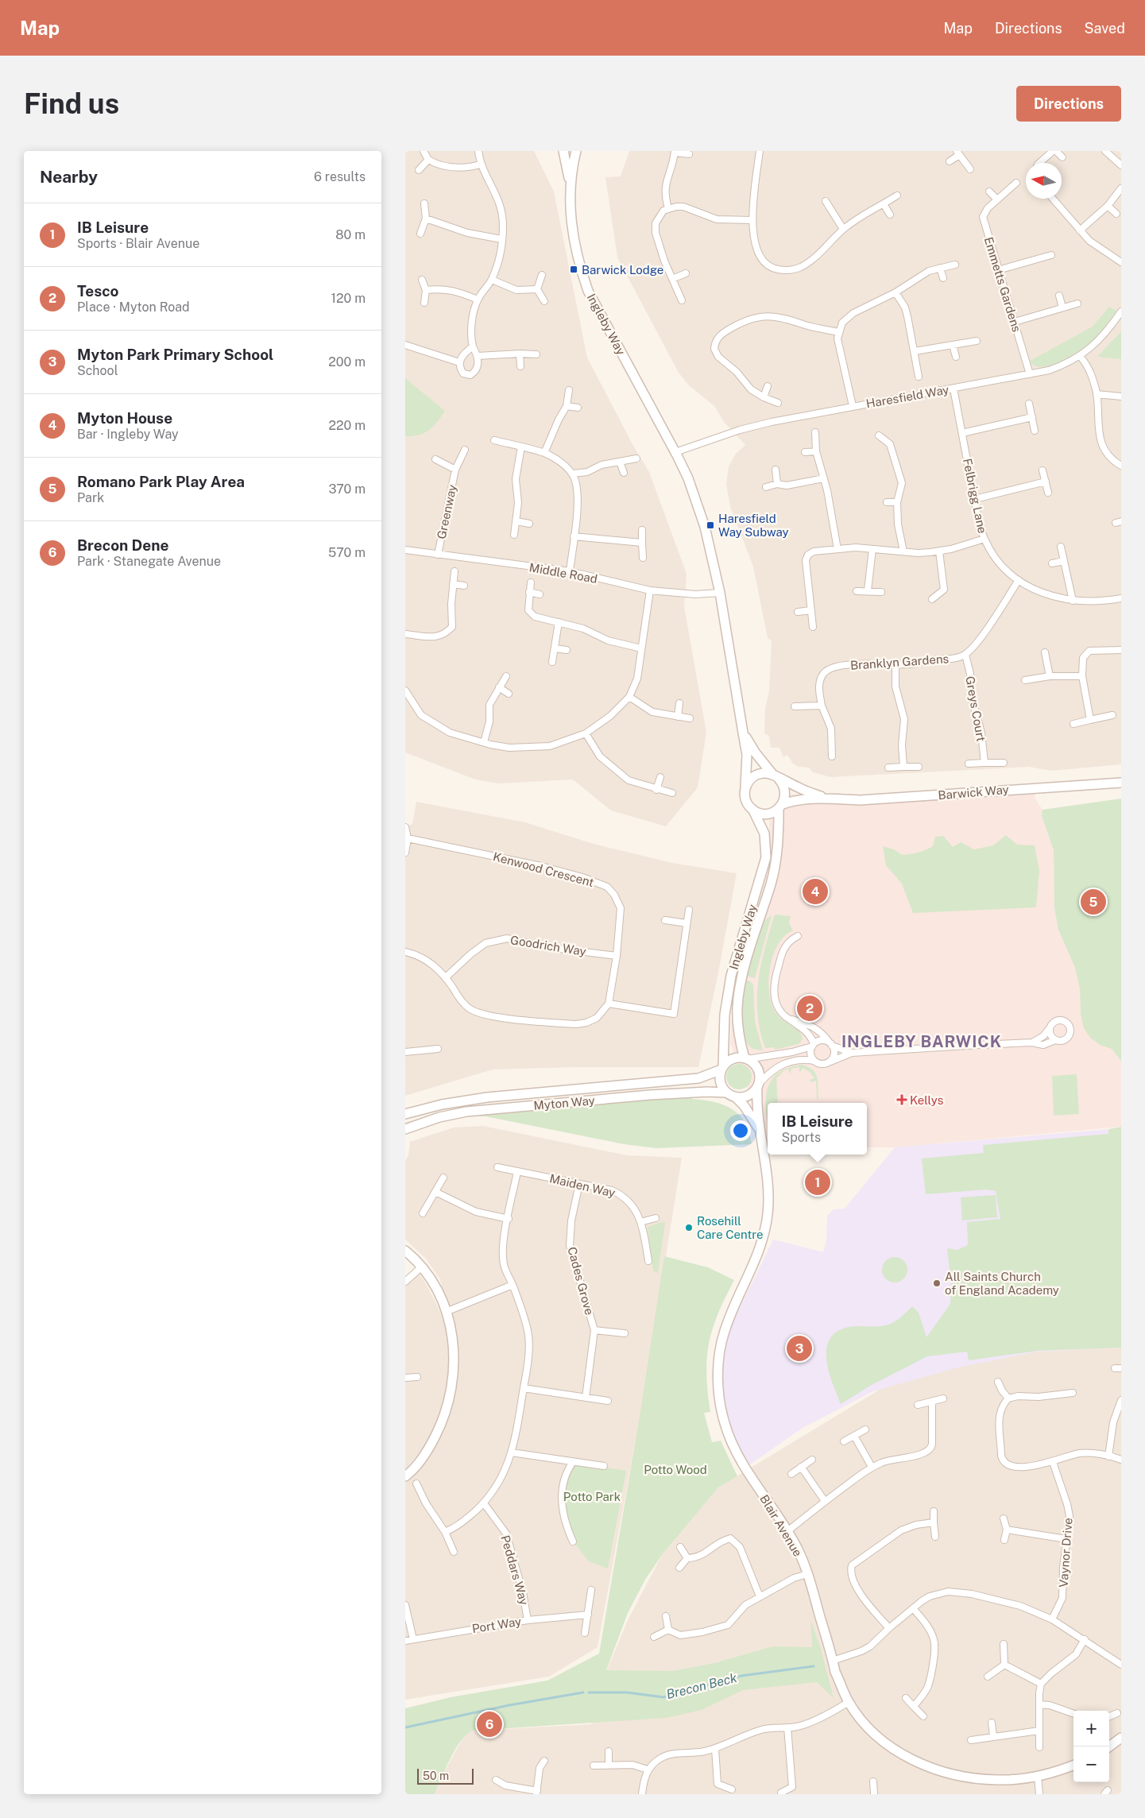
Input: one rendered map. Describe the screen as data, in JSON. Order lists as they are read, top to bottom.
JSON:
{
  "streets": {
    "street": [
      "Emmetts Gardens",
      "Ingleby Way",
      "Haresfield Way",
      "Felbrigg Lane",
      "Greenway",
      "Middle Road",
      "Branklyn Gardens",
      "Greys Court",
      "Barwick Way",
      "Kenwood Crescent",
      "Goodrich Way",
      "Myton Way",
      "Maiden Way",
      "Cades Grove",
      "Blair Avenue",
      "Vaynor Drive",
      "Peddars Way",
      "Port Way"
    ]
  },
  "crossings": [
    ["Emmetts Gardens", "Haresfield Way"],
    ["Ingleby Way", "Haresfield Way"],
    ["Ingleby Way", "Middle Road"],
    ["Ingleby Way", "Barwick Way"],
    ["Ingleby Way", "Myton Way"],
    ["Ingleby Way", "Blair Avenue"],
    ["Haresfield Way", "Felbrigg Lane"],
    ["Felbrigg Lane", "Branklyn Gardens"],
    ["Greenway", "Middle Road"],
    ["Branklyn Gardens", "Greys Court"],
    ["Kenwood Crescent", "Goodrich Way"],
    ["Myton Way", "Blair Avenue"],
    ["Maiden Way", "Cades Grove"],
    ["Peddars Way", "Port Way"]
  ],
  "districts": ["INGLEBY BARWICK"],
  "water": ["Brecon Beck"],
  "parks": ["Potto Wood", "Potto Park"],
  "places": {
    "transit": ["Barwick Lodge", "Haresfield Way Subway"],
    "health": ["Kellys"],
    "other": ["Rosehill Care Centre", "All Saints Church of England Academy"]
  },
  "scale_bar": "50 m",
  "north": "left",
  "page": {
    "header": "Map",
    "nav": ["Map", "Directions", "Saved"],
    "buttons": "Directions",
    "title": "Find us",
    "heading": ["Nearby", "6 results"],
    "list": [
      {
        "mark": "1",
        "name": "IB Leisure",
        "note": "Sports · Blair Avenue",
        "value": "80 m"
      },
      {
        "mark": "2",
        "name": "Tesco",
        "note": "Place · Myton Road",
        "value": "120 m"
      },
      {
        "mark": "3",
        "name": "Myton Park Primary School",
        "note": "School",
        "value": "200 m"
      },
      {
        "mark": "4",
        "name": "Myton House",
        "note": "Bar · Ingleby Way",
        "value": "220 m"
      },
      {
        "mark": "5",
        "name": "Romano Park Play Area",
        "note": "Park",
        "value": "370 m"
      },
      {
        "mark": "6",
        "name": "Brecon Dene",
        "note": "Park · Stanegate Avenue",
        "value": "570 m"
      }
    ],
    "pins": [
      "4",
      "5",
      "2",
      "1",
      "3",
      "6"
    ],
    "popup": ["IB Leisure", "Sports"],
    "map_buttons": ["+", "−"],
    "scale": "50 m"
  }
}
